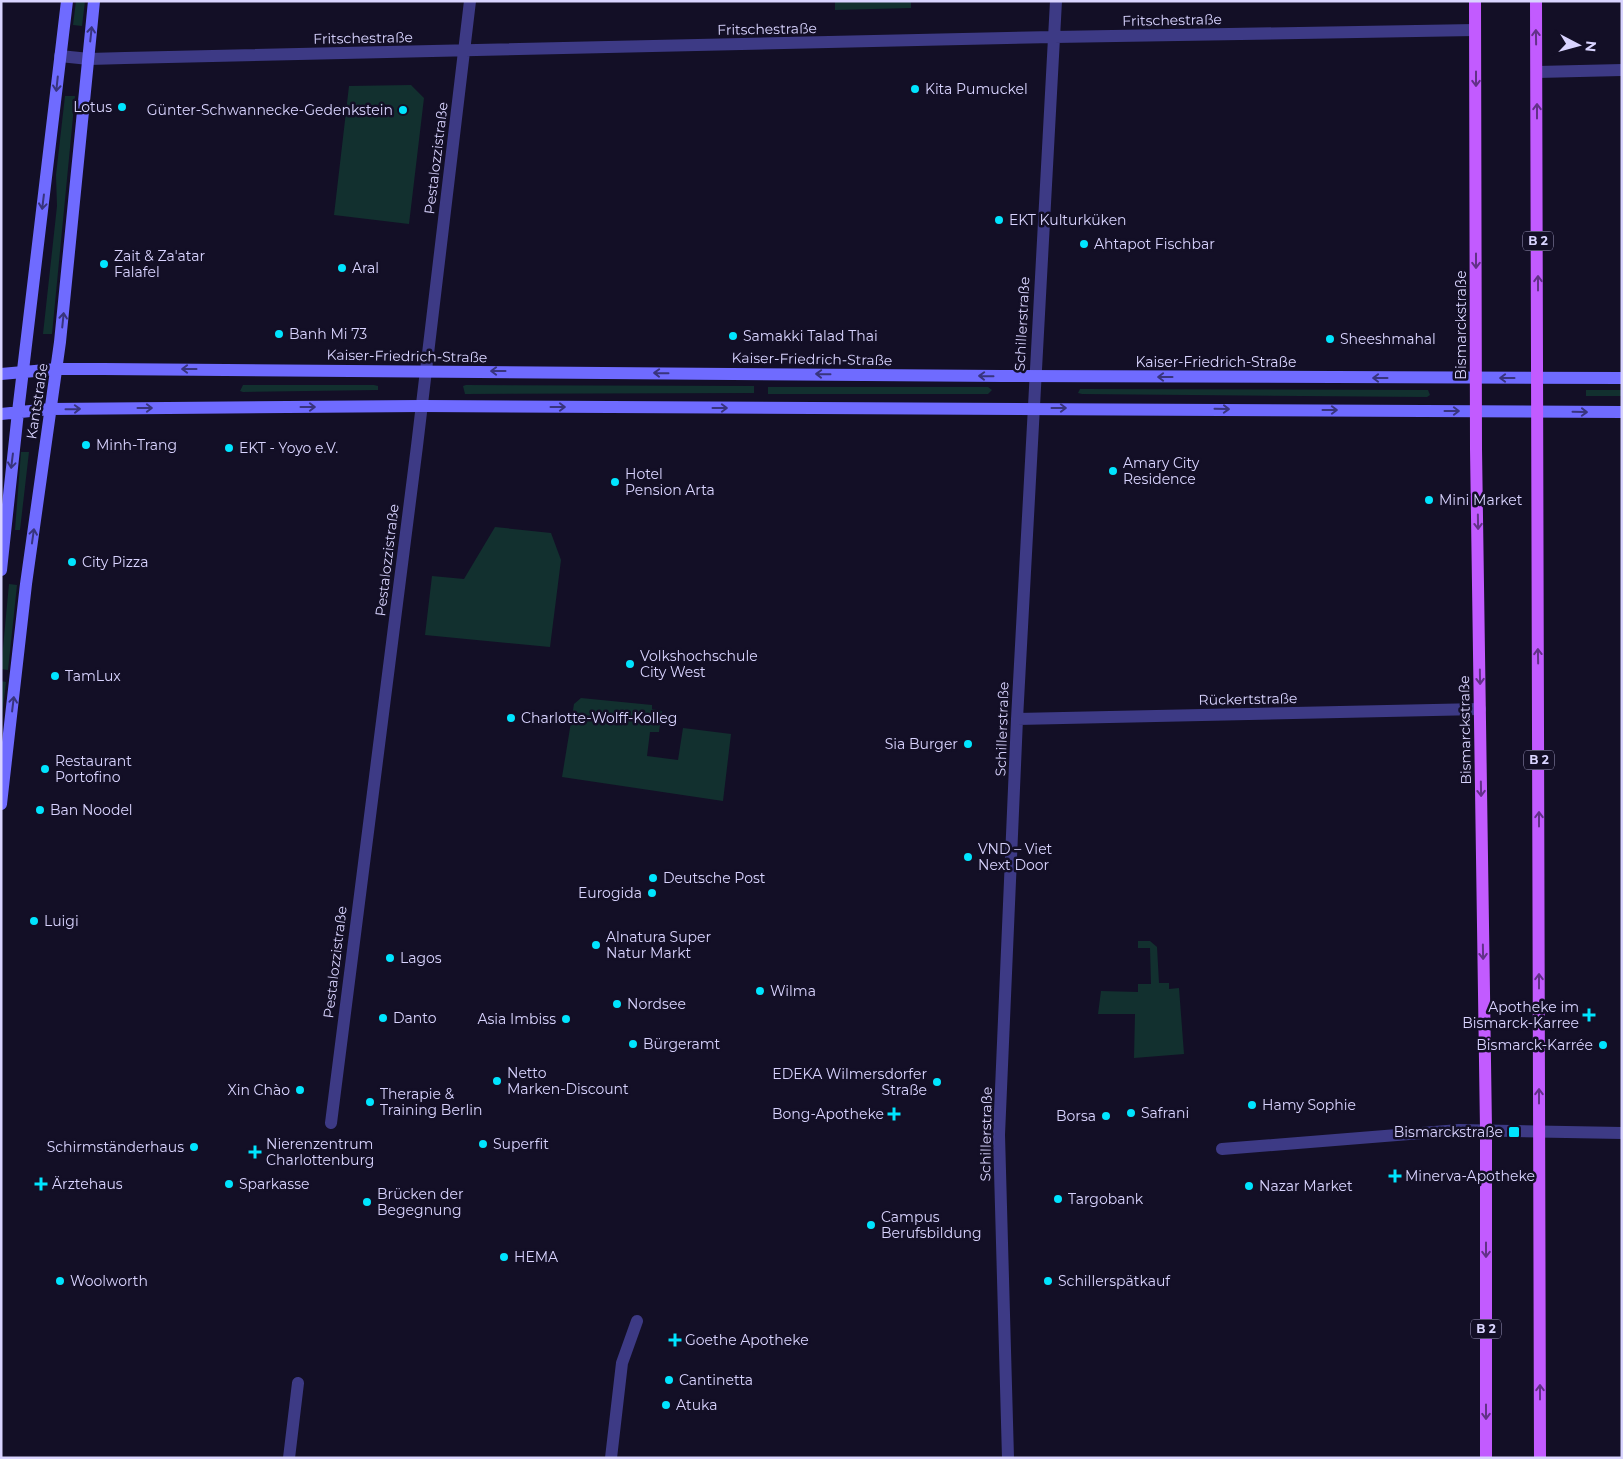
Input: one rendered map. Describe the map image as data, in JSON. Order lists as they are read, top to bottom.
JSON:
{
  "streets": {
    "main road": [
      "B 2",
      "Bismarckstraße",
      "Kaiser-Friedrich-Straße",
      "Kantstraße"
    ],
    "street": [
      "Fritschestraße",
      "Pestalozzistraße",
      "Schillerstraße",
      "Rückertstraße"
    ]
  },
  "crossings": [
    ["Fritschestraße", "Pestalozzistraße"],
    ["Fritschestraße", "Schillerstraße"],
    ["Fritschestraße", "Bismarckstraße"],
    ["Fritschestraße", "Kantstraße"],
    ["Pestalozzistraße", "Kaiser-Friedrich-Straße"],
    ["B 2", "Kaiser-Friedrich-Straße"],
    ["Schillerstraße", "Kaiser-Friedrich-Straße"],
    ["Schillerstraße", "Rückertstraße"],
    ["Bismarckstraße", "Kaiser-Friedrich-Straße"],
    ["Bismarckstraße", "Rückertstraße"],
    ["Kaiser-Friedrich-Straße", "Kantstraße"]
  ],
  "places": {
    "other": [
      "Kita Pumuckel",
      "Lotus",
      "Günter-Schwannecke-Gedenkstein",
      "EKT Kulturküken",
      "Ahtapot Fischbar",
      "Zait & Za'atar Falafel",
      "Aral",
      "Banh Mi 73",
      "Samakki Talad Thai",
      "Sheeshmahal",
      "Minh-Trang",
      "EKT - Yoyo e.V.",
      "Amary City Residence",
      "Hotel Pension Arta",
      "Mini Market",
      "City Pizza",
      "Volkshochschule City West",
      "TamLux",
      "Charlotte-Wolff-Kolleg",
      "Sia Burger",
      "Restaurant Portofino",
      "Ban Noodel",
      "VND – Viet Next Door",
      "Deutsche Post",
      "Eurogida",
      "Luigi",
      "Alnatura Super Natur Markt",
      "Lagos",
      "Wilma",
      "Nordsee",
      "Danto",
      "Asia Imbiss",
      "Bürgeramt",
      "Bismarck-Karrée",
      "Netto Marken-Discount",
      "EDEKA Wilmersdorfer Straße",
      "Xin Chào",
      "Therapie & Training Berlin",
      "Hamy Sophie",
      "Safrani",
      "Borsa",
      "Superfit",
      "Schirmständerhaus",
      "Sparkasse",
      "Nazar Market",
      "Targobank",
      "Brücken der Begegnung",
      "Campus Berufsbildung",
      "HEMA",
      "Woolworth",
      "Schillerspätkauf",
      "Cantinetta",
      "Atuka"
    ],
    "health": [
      "Apotheke im Bismarck-Karree",
      "Bong-Apotheke",
      "Nierenzentrum Charlottenburg",
      "Minerva-Apotheke",
      "Ärztehaus",
      "Goethe Apotheke"
    ],
    "transit": ["Bismarckstraße"]
  },
  "north": "right"
}
